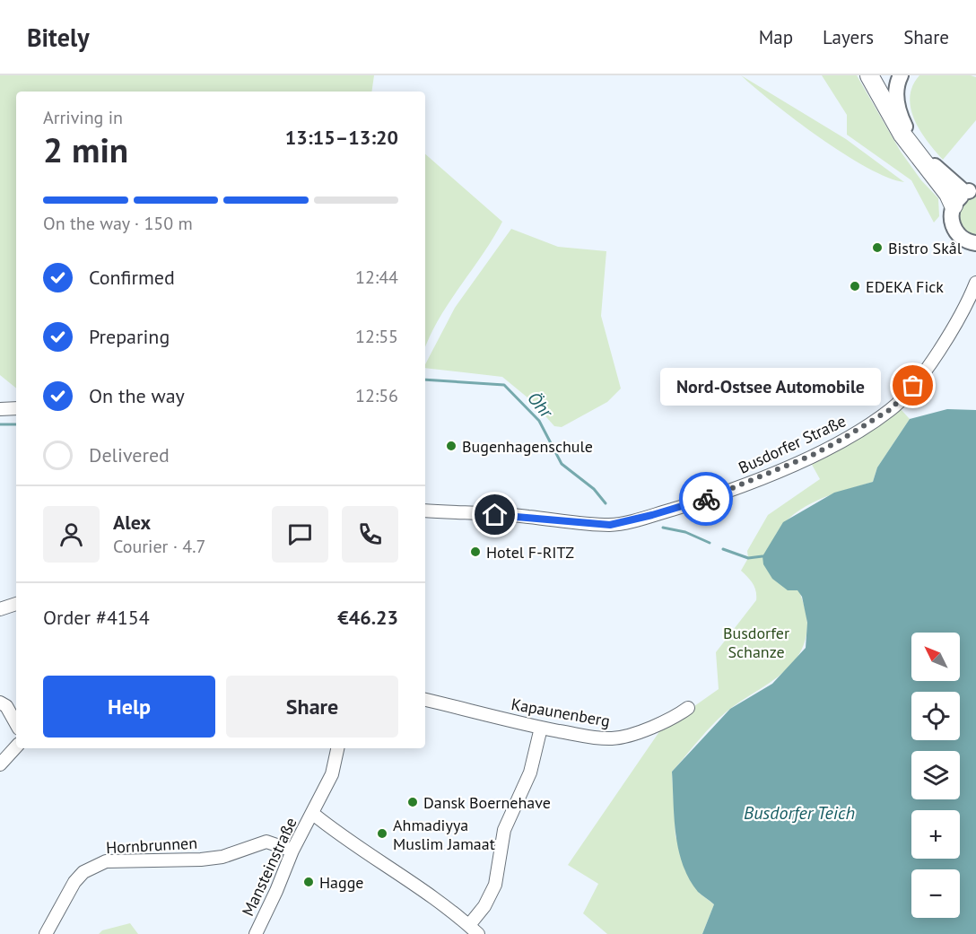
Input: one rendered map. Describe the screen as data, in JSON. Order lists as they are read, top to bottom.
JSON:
{
  "streets": {
    "street": [
      "Busdorfer Straße",
      "Kapaunenberg",
      "Hornbrunnen",
      "Mansteinstraße"
    ]
  },
  "crossings": [
    ["Hornbrunnen", "Mansteinstraße"]
  ],
  "water": ["Öhr", "Busdorfer Teich"],
  "parks": ["Busdorfer Schanze"],
  "places": [
    "Bistro Skål",
    "EDEKA Fick",
    "Nord-Ostsee Automobile",
    "Bugenhagenschule",
    "Hotel F-RITZ",
    "Dansk Boernehave",
    "Ahmadiyya Muslim Jamaat",
    "Hagge"
  ],
  "north": "top left",
  "page": {
    "header": "Bitely",
    "nav": ["Map", "Layers", "Share"],
    "heading": ["2 min", "Arriving in", "13:15–13:20"],
    "panel": [
      "Alex",
      "Courier · 4.7",
      "Order #4154",
      "€46.23"
    ],
    "bar": "On the way · 150 m",
    "list": [
      ["Confirmed", "12:44"],
      ["Preparing", "12:55"],
      ["On the way", "12:56"],
      "Delivered"
    ],
    "bubble": "Nord-Ostsee Automobile",
    "map_buttons": ["+", "−"],
    "buttons": ["Help", "Share"]
  }
}
